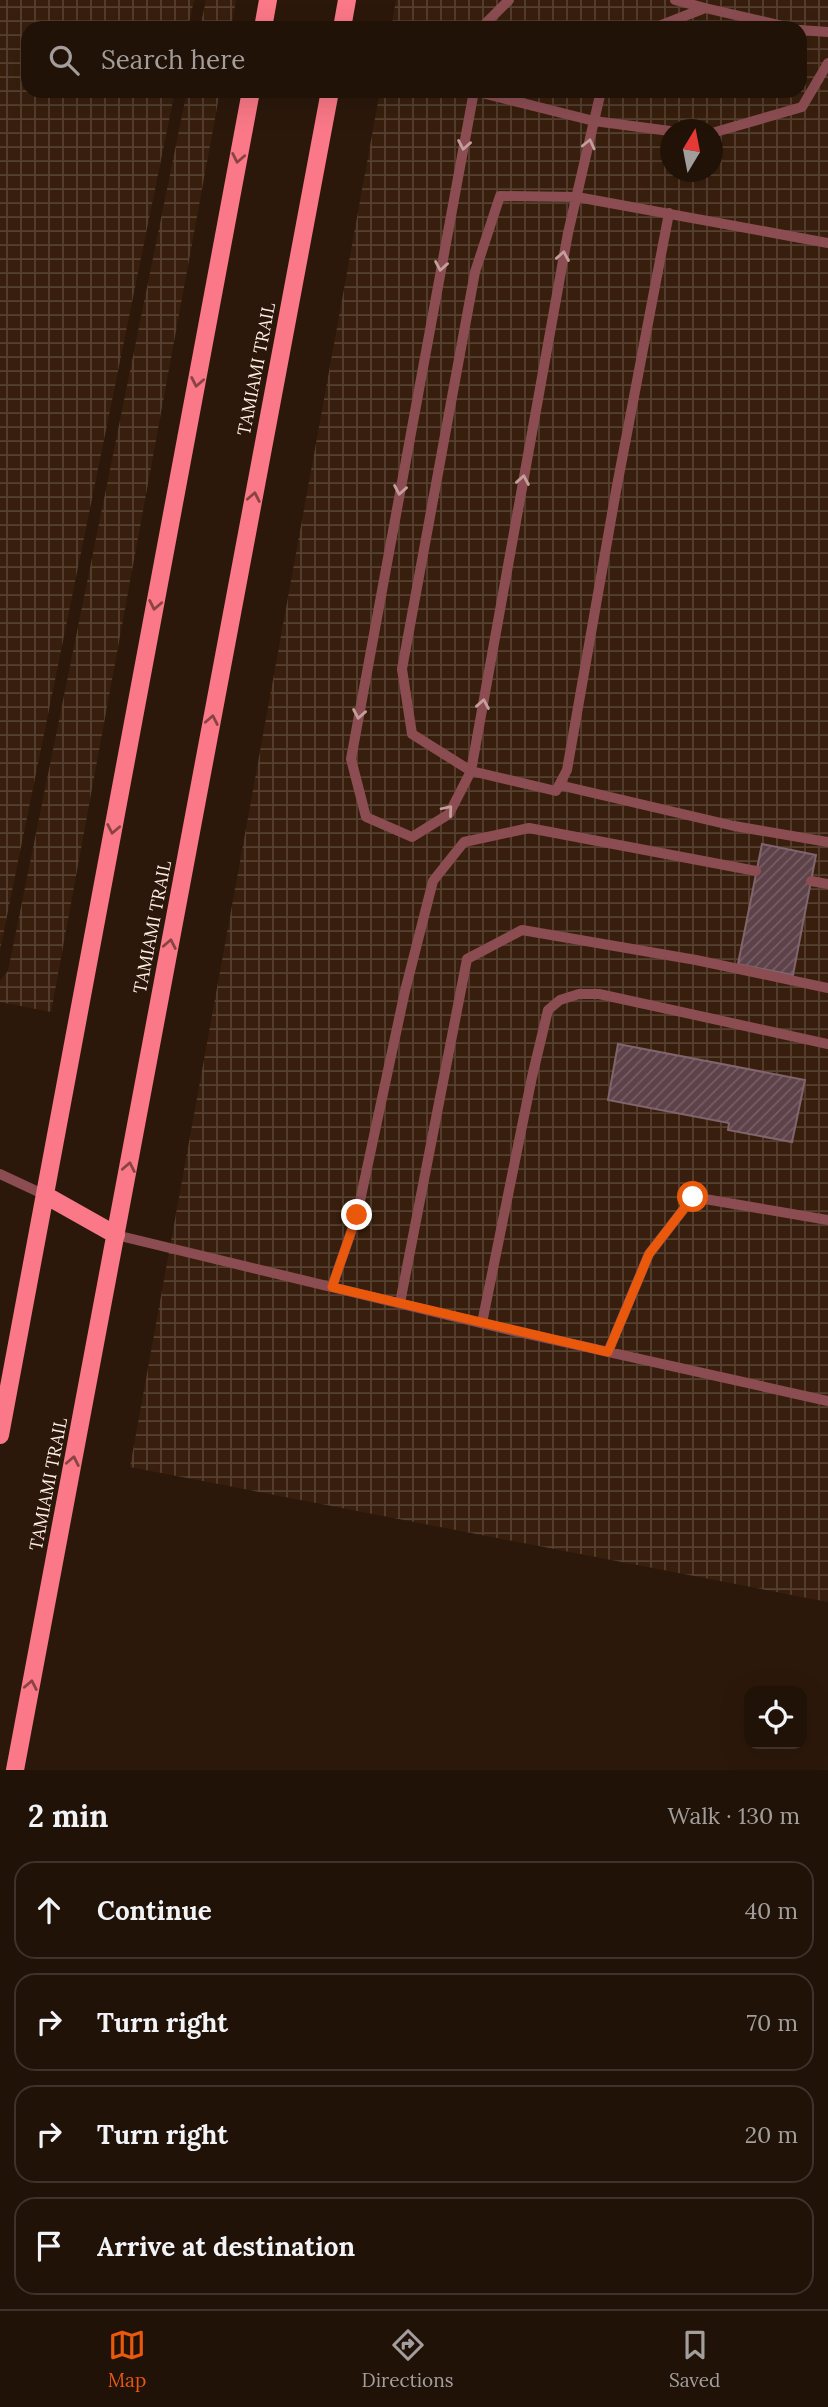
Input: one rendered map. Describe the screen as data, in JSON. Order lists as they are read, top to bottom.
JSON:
{
  "streets": {
    "main road": ["TAMIAMI TRAIL"]
  },
  "north": "top",
  "page": {
    "search": "Search here",
    "heading": ["2 min", "Walk · 130 m"],
    "list": [
      ["Continue", "40 m"],
      ["Turn right", "70 m"],
      ["Turn right", "20 m"],
      "Arrive at destination"
    ],
    "nav": ["Map", "Directions", "Saved"]
  }
}
